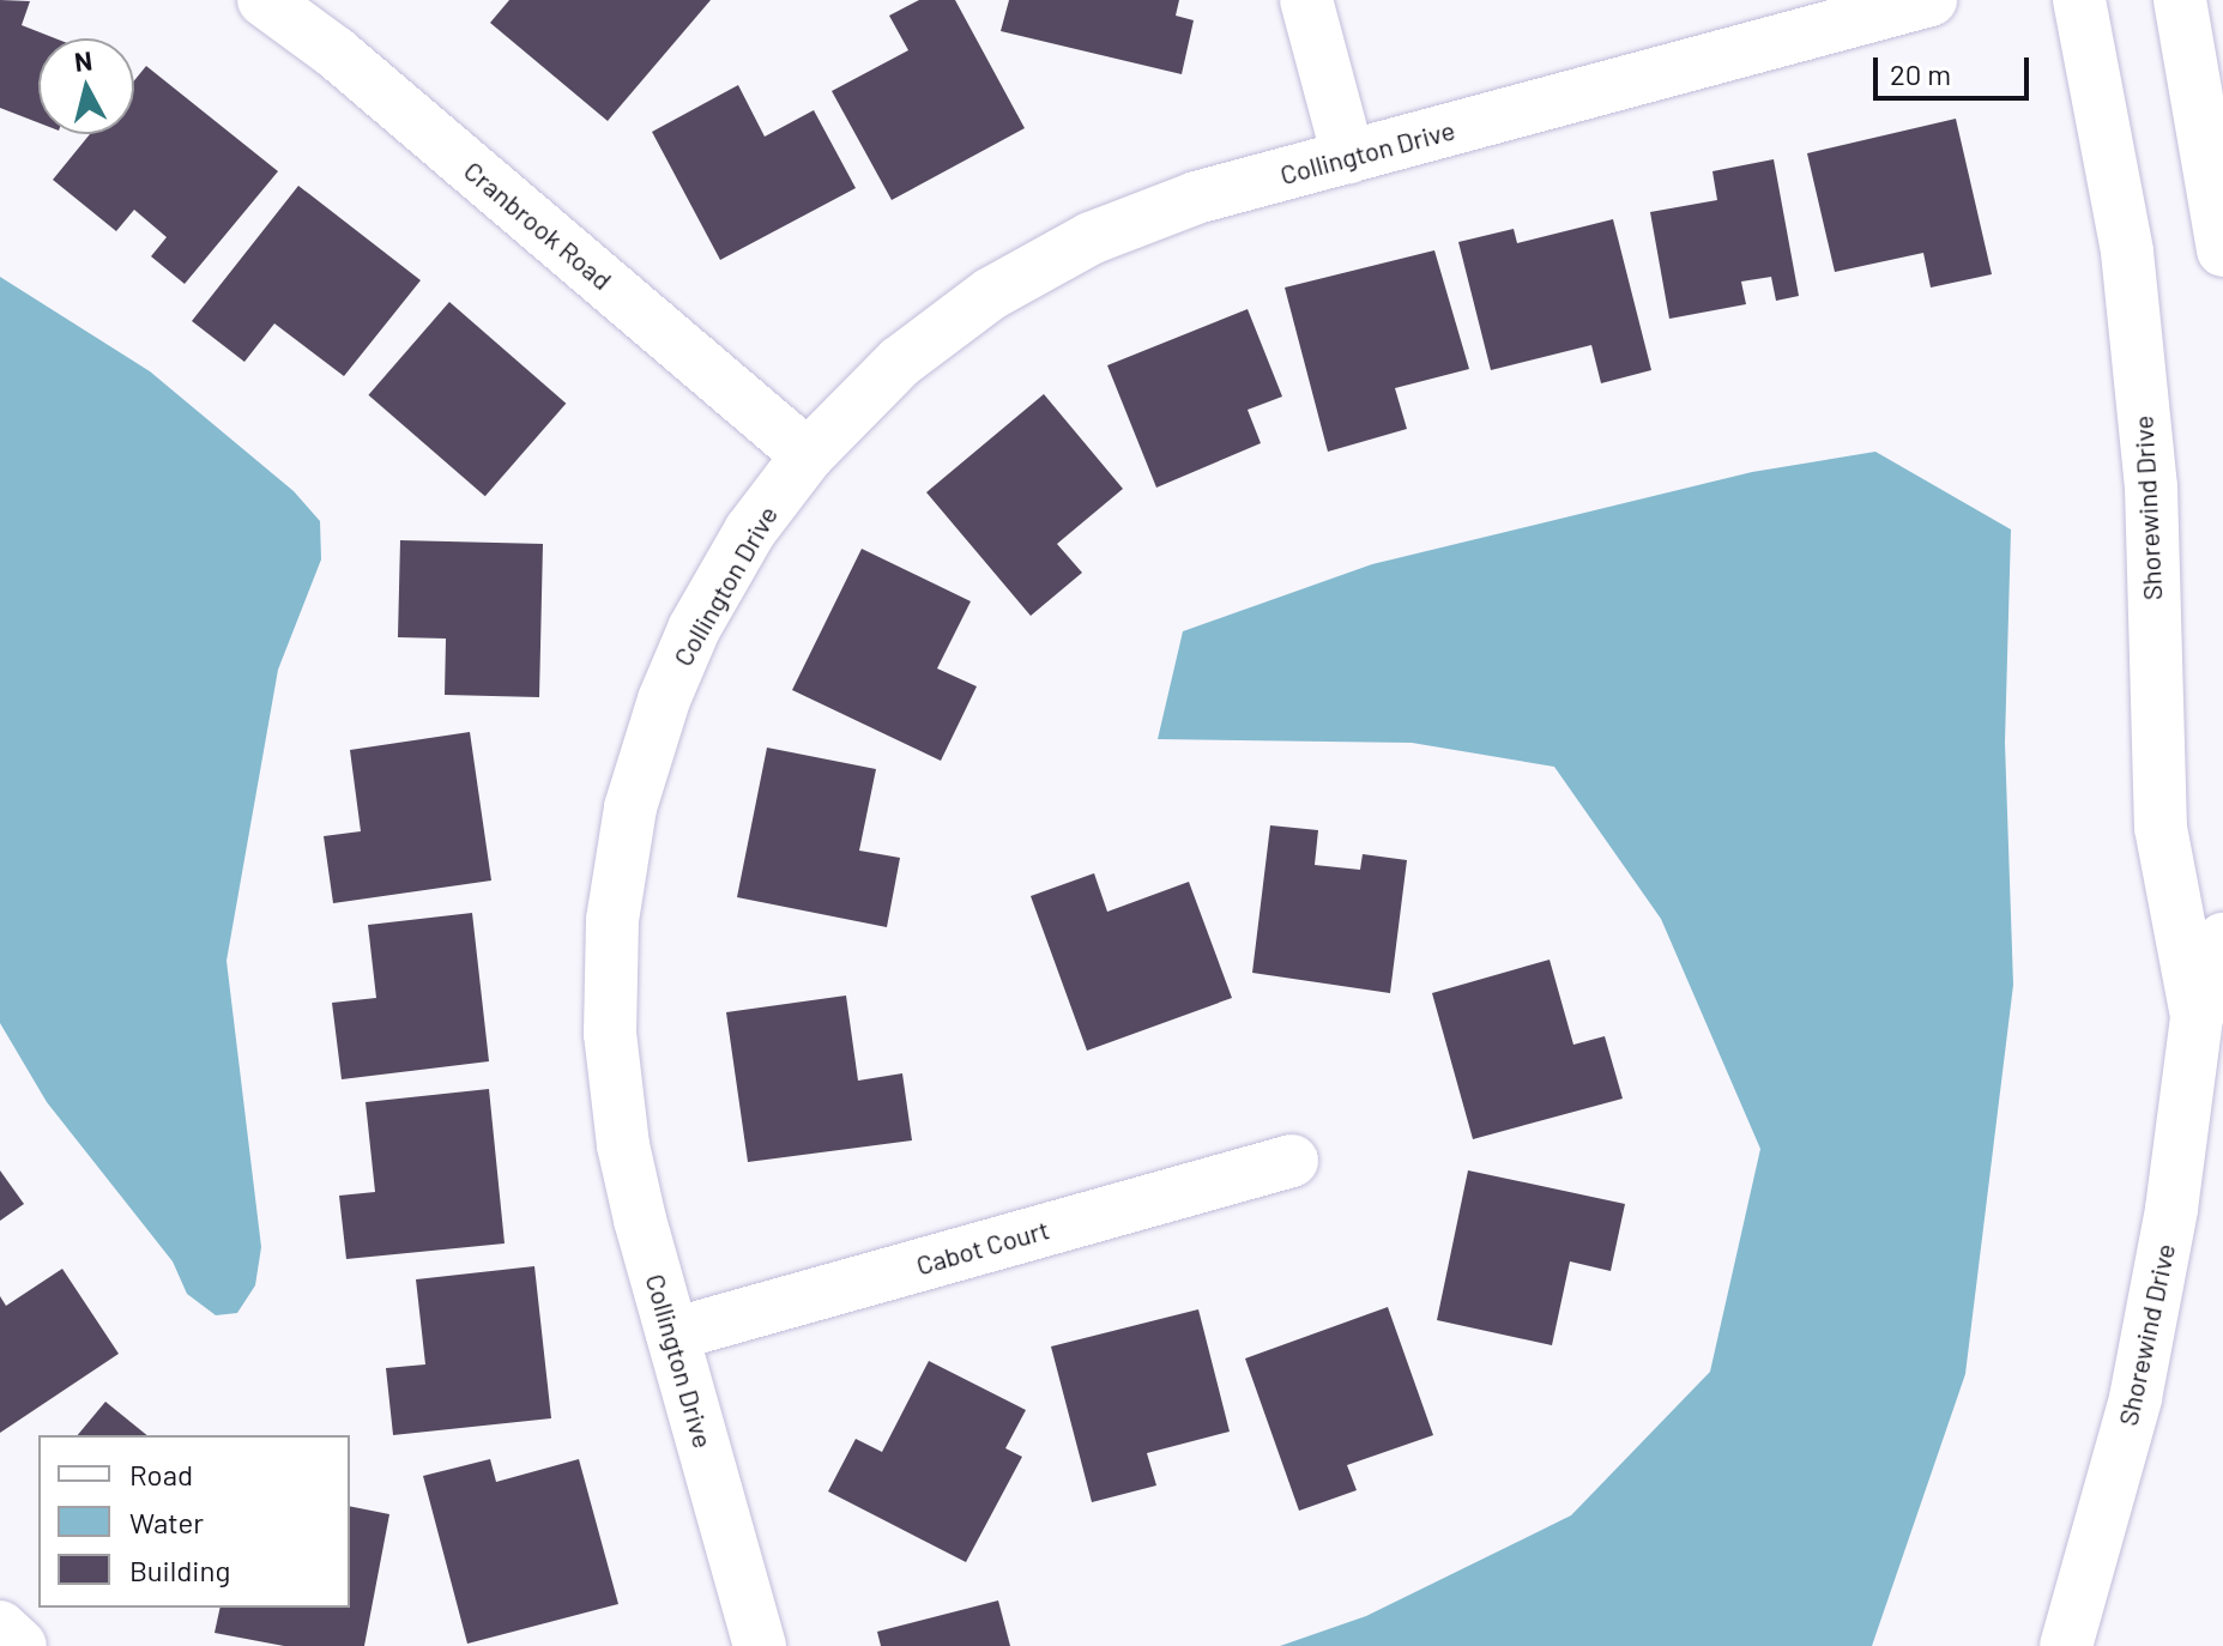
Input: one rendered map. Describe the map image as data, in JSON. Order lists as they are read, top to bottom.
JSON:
{
  "streets": {
    "street": [
      "Collington Drive",
      "Cranbrook Road",
      "Shorewind Drive",
      "Cabot Court"
    ]
  },
  "crossings": [
    ["Collington Drive", "Cranbrook Road"],
    ["Collington Drive", "Cabot Court"]
  ],
  "legend": ["Road", "Water", "Building"],
  "scale_bar": "20 m",
  "north": "top"
}
